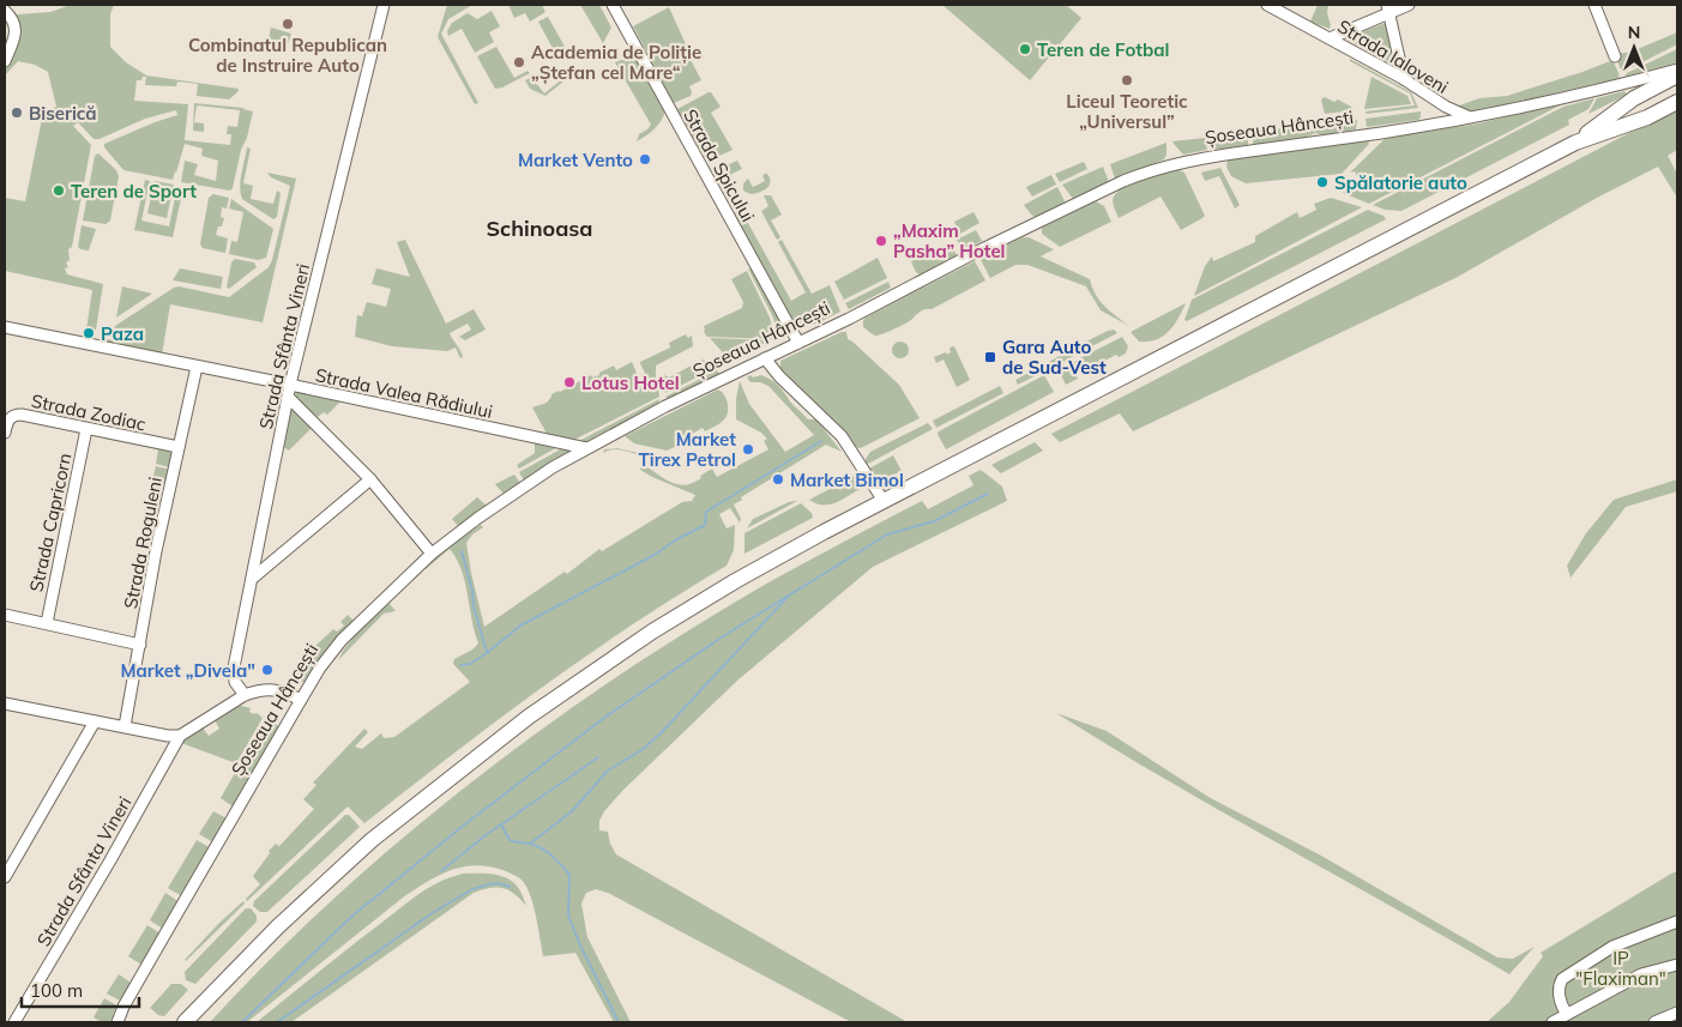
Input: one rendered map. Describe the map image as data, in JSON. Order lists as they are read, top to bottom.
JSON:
{
  "streets": {
    "street": [
      "Strada Ialoveni",
      "Șoseaua Hâncești",
      "Strada Spicului",
      "Strada Sfânta Vineri",
      "Strada Valea Rădiului",
      "Strada Zodiac",
      "Strada Capricorn",
      "Strada Roguleni"
    ]
  },
  "crossings": [
    ["Strada Ialoveni", "Șoseaua Hâncești"],
    ["Șoseaua Hâncești", "Strada Spicului"],
    ["Șoseaua Hâncești", "Strada Valea Rădiului"],
    ["Strada Sfânta Vineri", "Strada Valea Rădiului"],
    ["Strada Valea Rădiului", "Strada Roguleni"],
    ["Strada Zodiac", "Strada Capricorn"],
    ["Strada Zodiac", "Strada Roguleni"]
  ],
  "districts": ["Schinoasa"],
  "parks": ["IP \"Flaximan\""],
  "places": {
    "other": [
      "Combinatul Republican de Instruire Auto",
      "Teren de Fotbal",
      "Academia de Poliție „Ștefan cel Mare“",
      "Liceul Teoretic „Universul”",
      "Biserică",
      "Market Vento",
      "Spălatorie auto",
      "Teren de Sport",
      "„Maxim Pasha” Hotel",
      "Paza",
      "Lotus Hotel",
      "Market Tirex Petrol",
      "Market Bimol",
      "Market „Divela\""
    ],
    "transit": ["Gara Auto de Sud-Vest"]
  },
  "scale_bar": "100 m",
  "north": "top"
}
